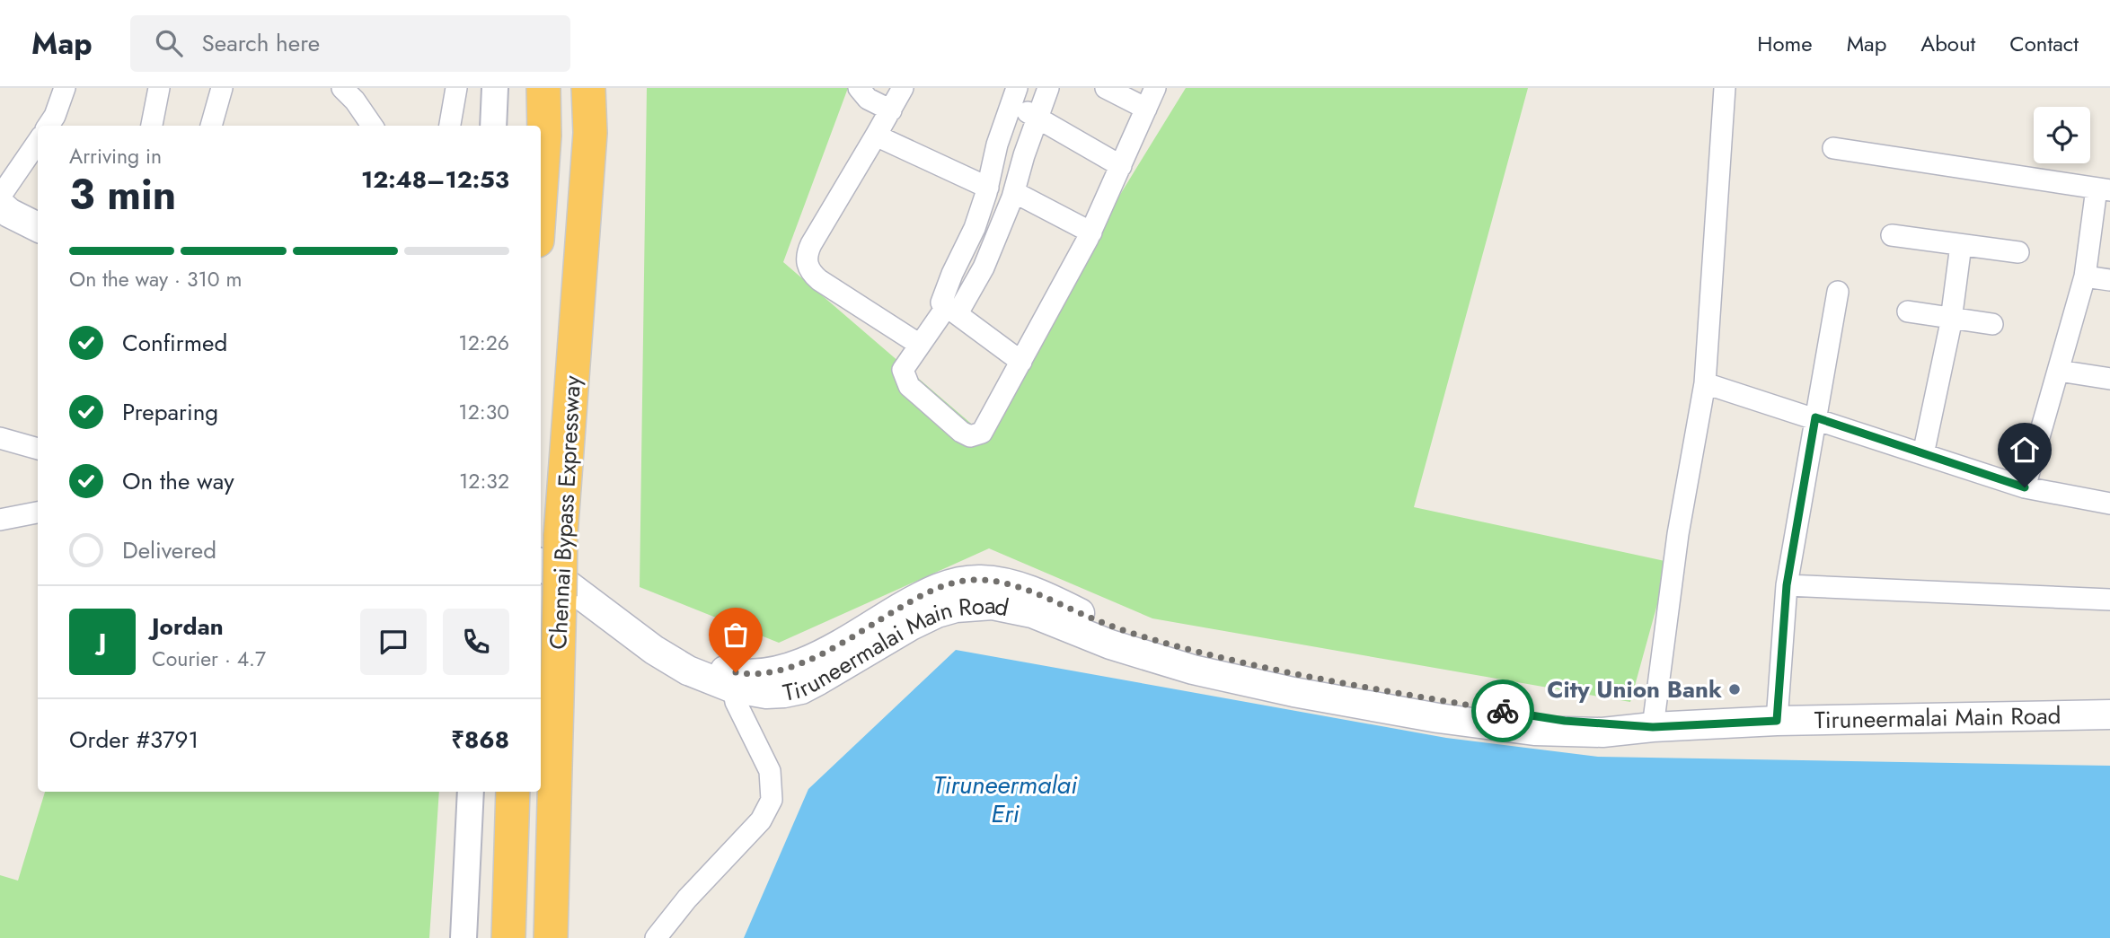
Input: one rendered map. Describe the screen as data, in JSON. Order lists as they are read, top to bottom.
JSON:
{
  "streets": {
    "highway": ["Chennai Bypass Expressway"],
    "main road": ["Tiruneermalai Main Road"]
  },
  "crossings": [
    ["Chennai Bypass Expressway", "Tiruneermalai Main Road"]
  ],
  "water": ["Tiruneermalai Eri"],
  "places": ["City Union Bank"],
  "page": {
    "header": "Map",
    "search": "Search here",
    "nav": [
      "Home",
      "Map",
      "About",
      "Contact"
    ],
    "heading": ["3 min", "Arriving in", "12:48–12:53"],
    "panel": [
      "Jordan",
      "Courier · 4.7",
      "Order #3791",
      "₹868"
    ],
    "bar": "On the way · 310 m",
    "list": [
      ["Confirmed", "12:26"],
      ["Preparing", "12:30"],
      ["On the way", "12:32"],
      "Delivered"
    ],
    "round": "J"
  }
}
